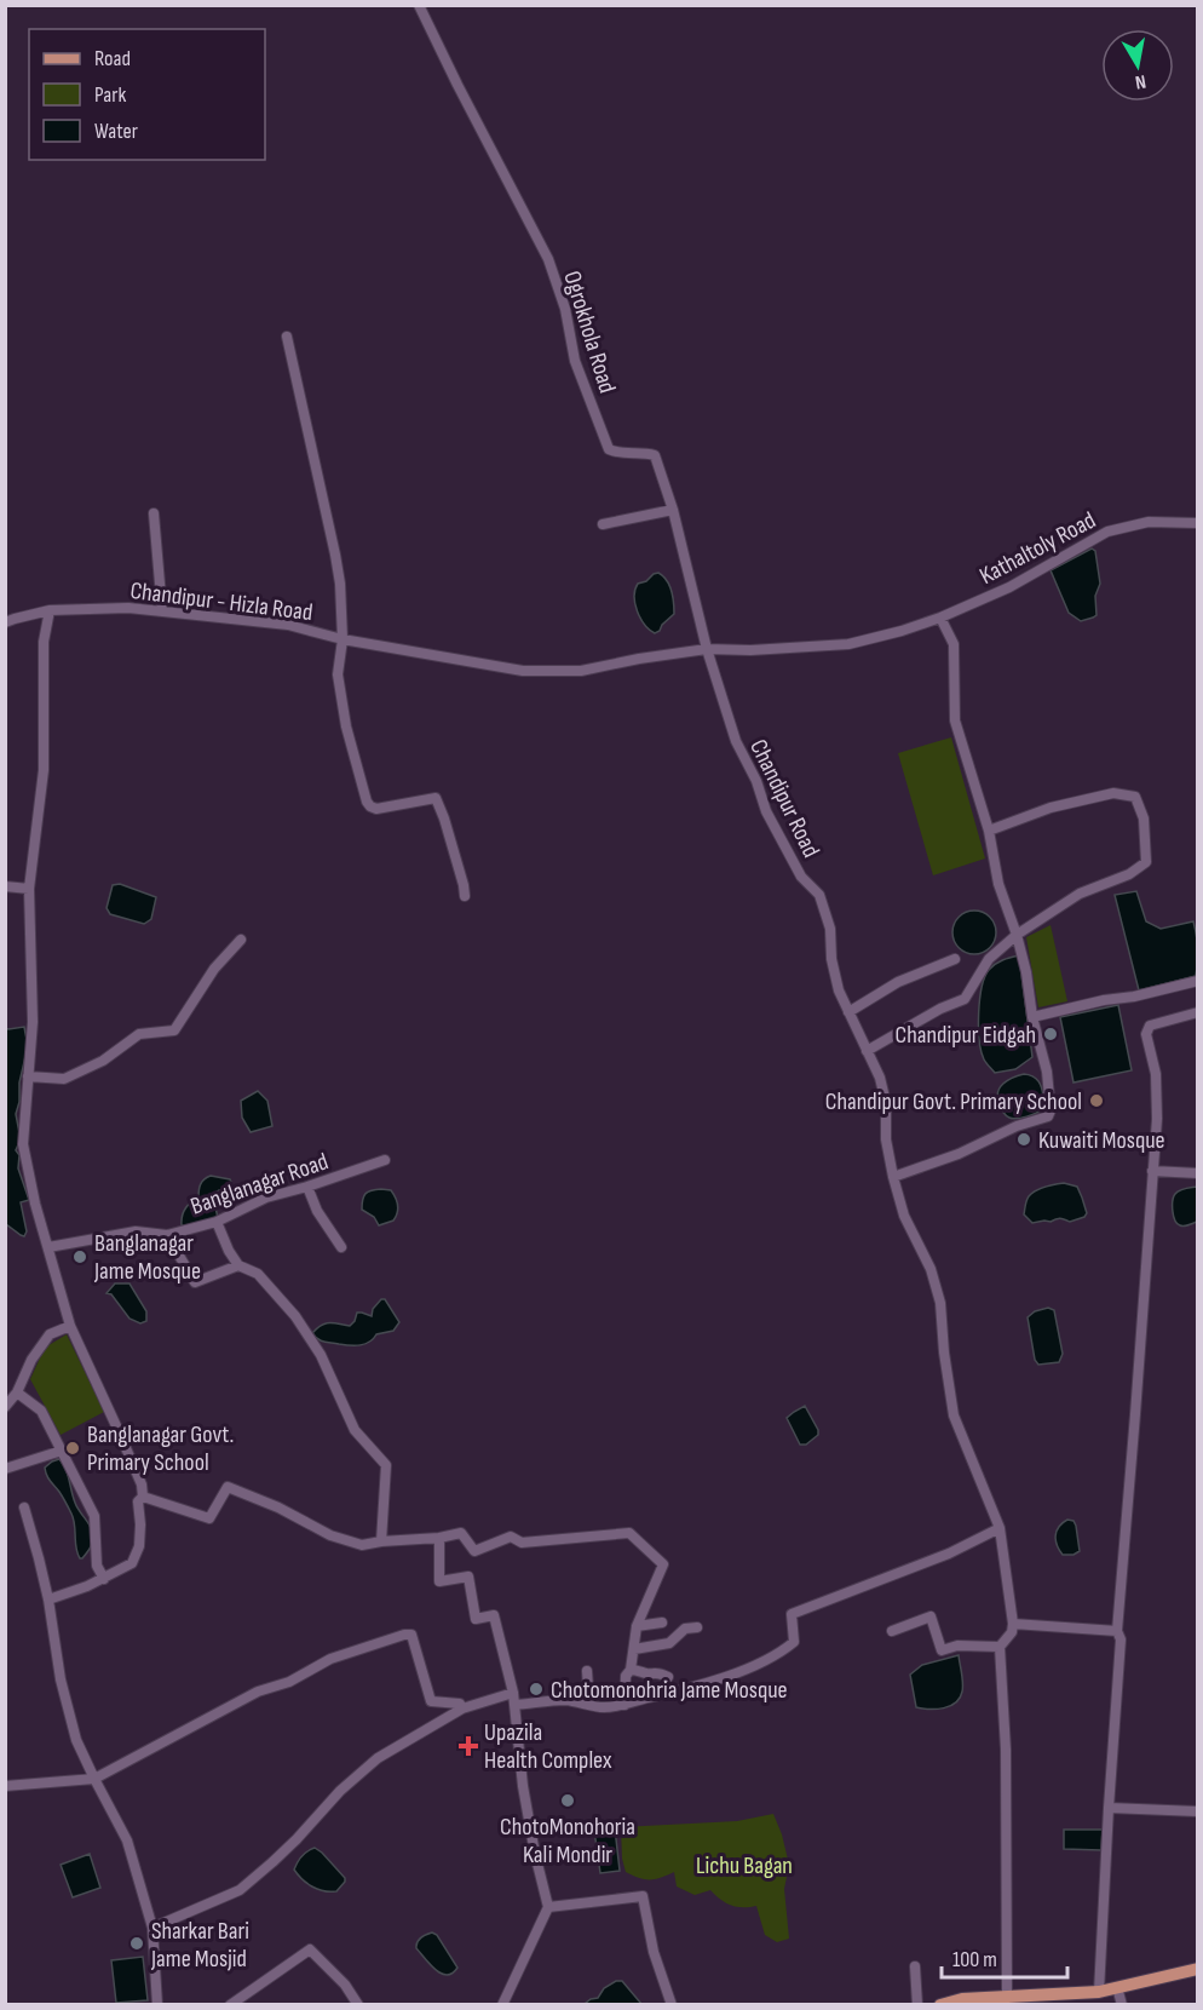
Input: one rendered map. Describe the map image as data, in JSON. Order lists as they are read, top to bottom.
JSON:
{
  "streets": {
    "street": [
      "Ogrokhola Road",
      "Kathaltoly Road",
      "Chandipur - Hizla Road",
      "Chandipur Road",
      "Banglanagar Road"
    ]
  },
  "crossings": [
    ["Ogrokhola Road", "Kathaltoly Road"],
    ["Ogrokhola Road", "Chandipur - Hizla Road"],
    ["Ogrokhola Road", "Chandipur Road"],
    ["Kathaltoly Road", "Chandipur - Hizla Road"],
    ["Kathaltoly Road", "Chandipur Road"],
    ["Chandipur - Hizla Road", "Chandipur Road"]
  ],
  "parks": ["Lichu Bagan"],
  "places": {
    "other": [
      "Chandipur Eidgah",
      "Chandipur Govt. Primary School",
      "Kuwaiti Mosque",
      "Banglanagar Jame Mosque",
      "Banglanagar Govt. Primary School",
      "Chotomonohria Jame Mosque",
      "ChotoMonohoria Kali Mondir",
      "Sharkar Bari Jame Mosjid"
    ],
    "health": ["Upazila Health Complex"]
  },
  "legend": ["Road", "Park", "Water"],
  "scale_bar": "100 m",
  "north": "bottom"
}
